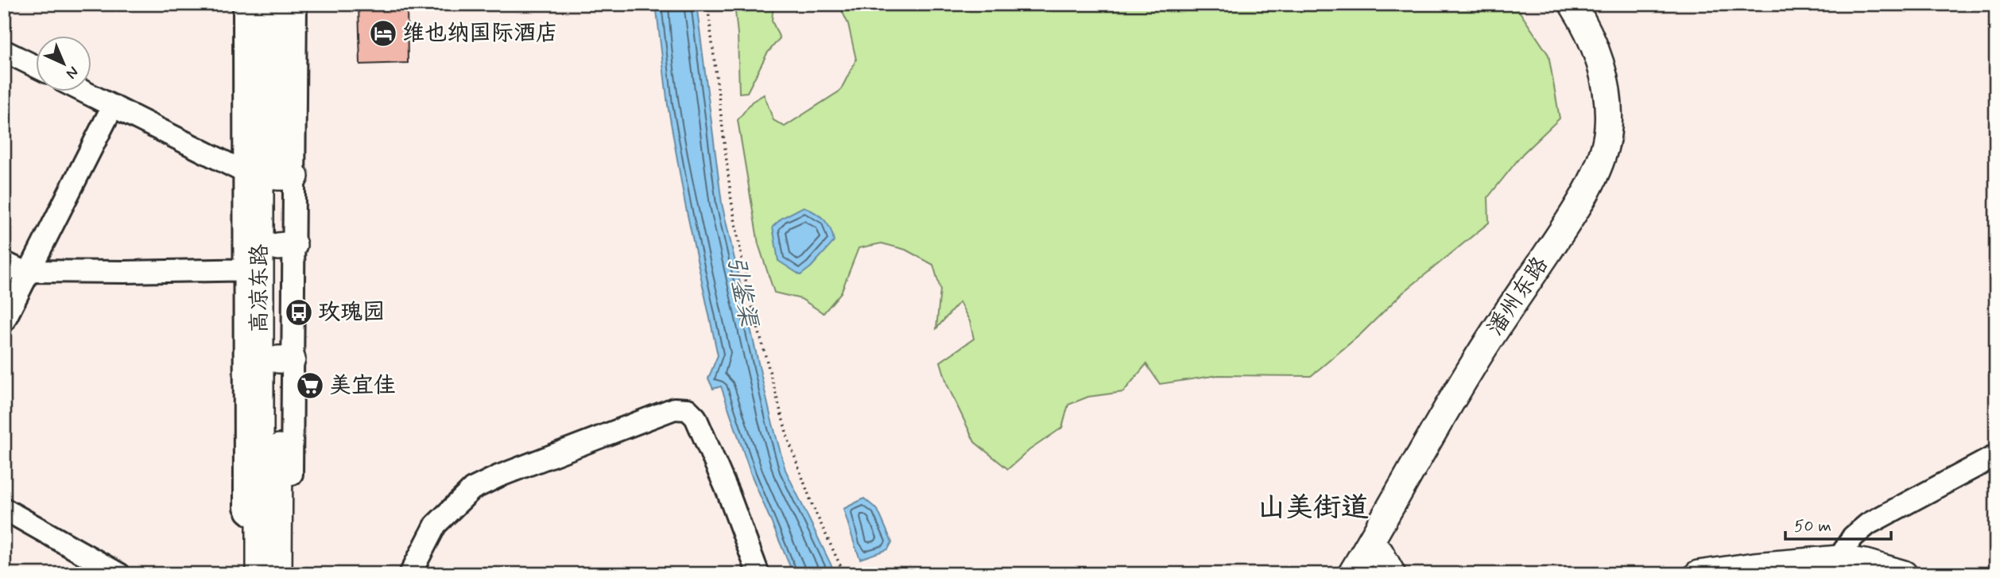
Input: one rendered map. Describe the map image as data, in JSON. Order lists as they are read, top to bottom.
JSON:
{
  "streets": {
    "main road": ["高凉东路", "潘州东路"]
  },
  "districts": ["山美街道"],
  "water": ["引鉴渠"],
  "places": {
    "hotel": ["维也纳国际酒店"],
    "bus stop": ["玫瑰园"],
    "supermarket": ["美宜佳"]
  },
  "scale_bar": "50 m",
  "north": "bottom right"
}
